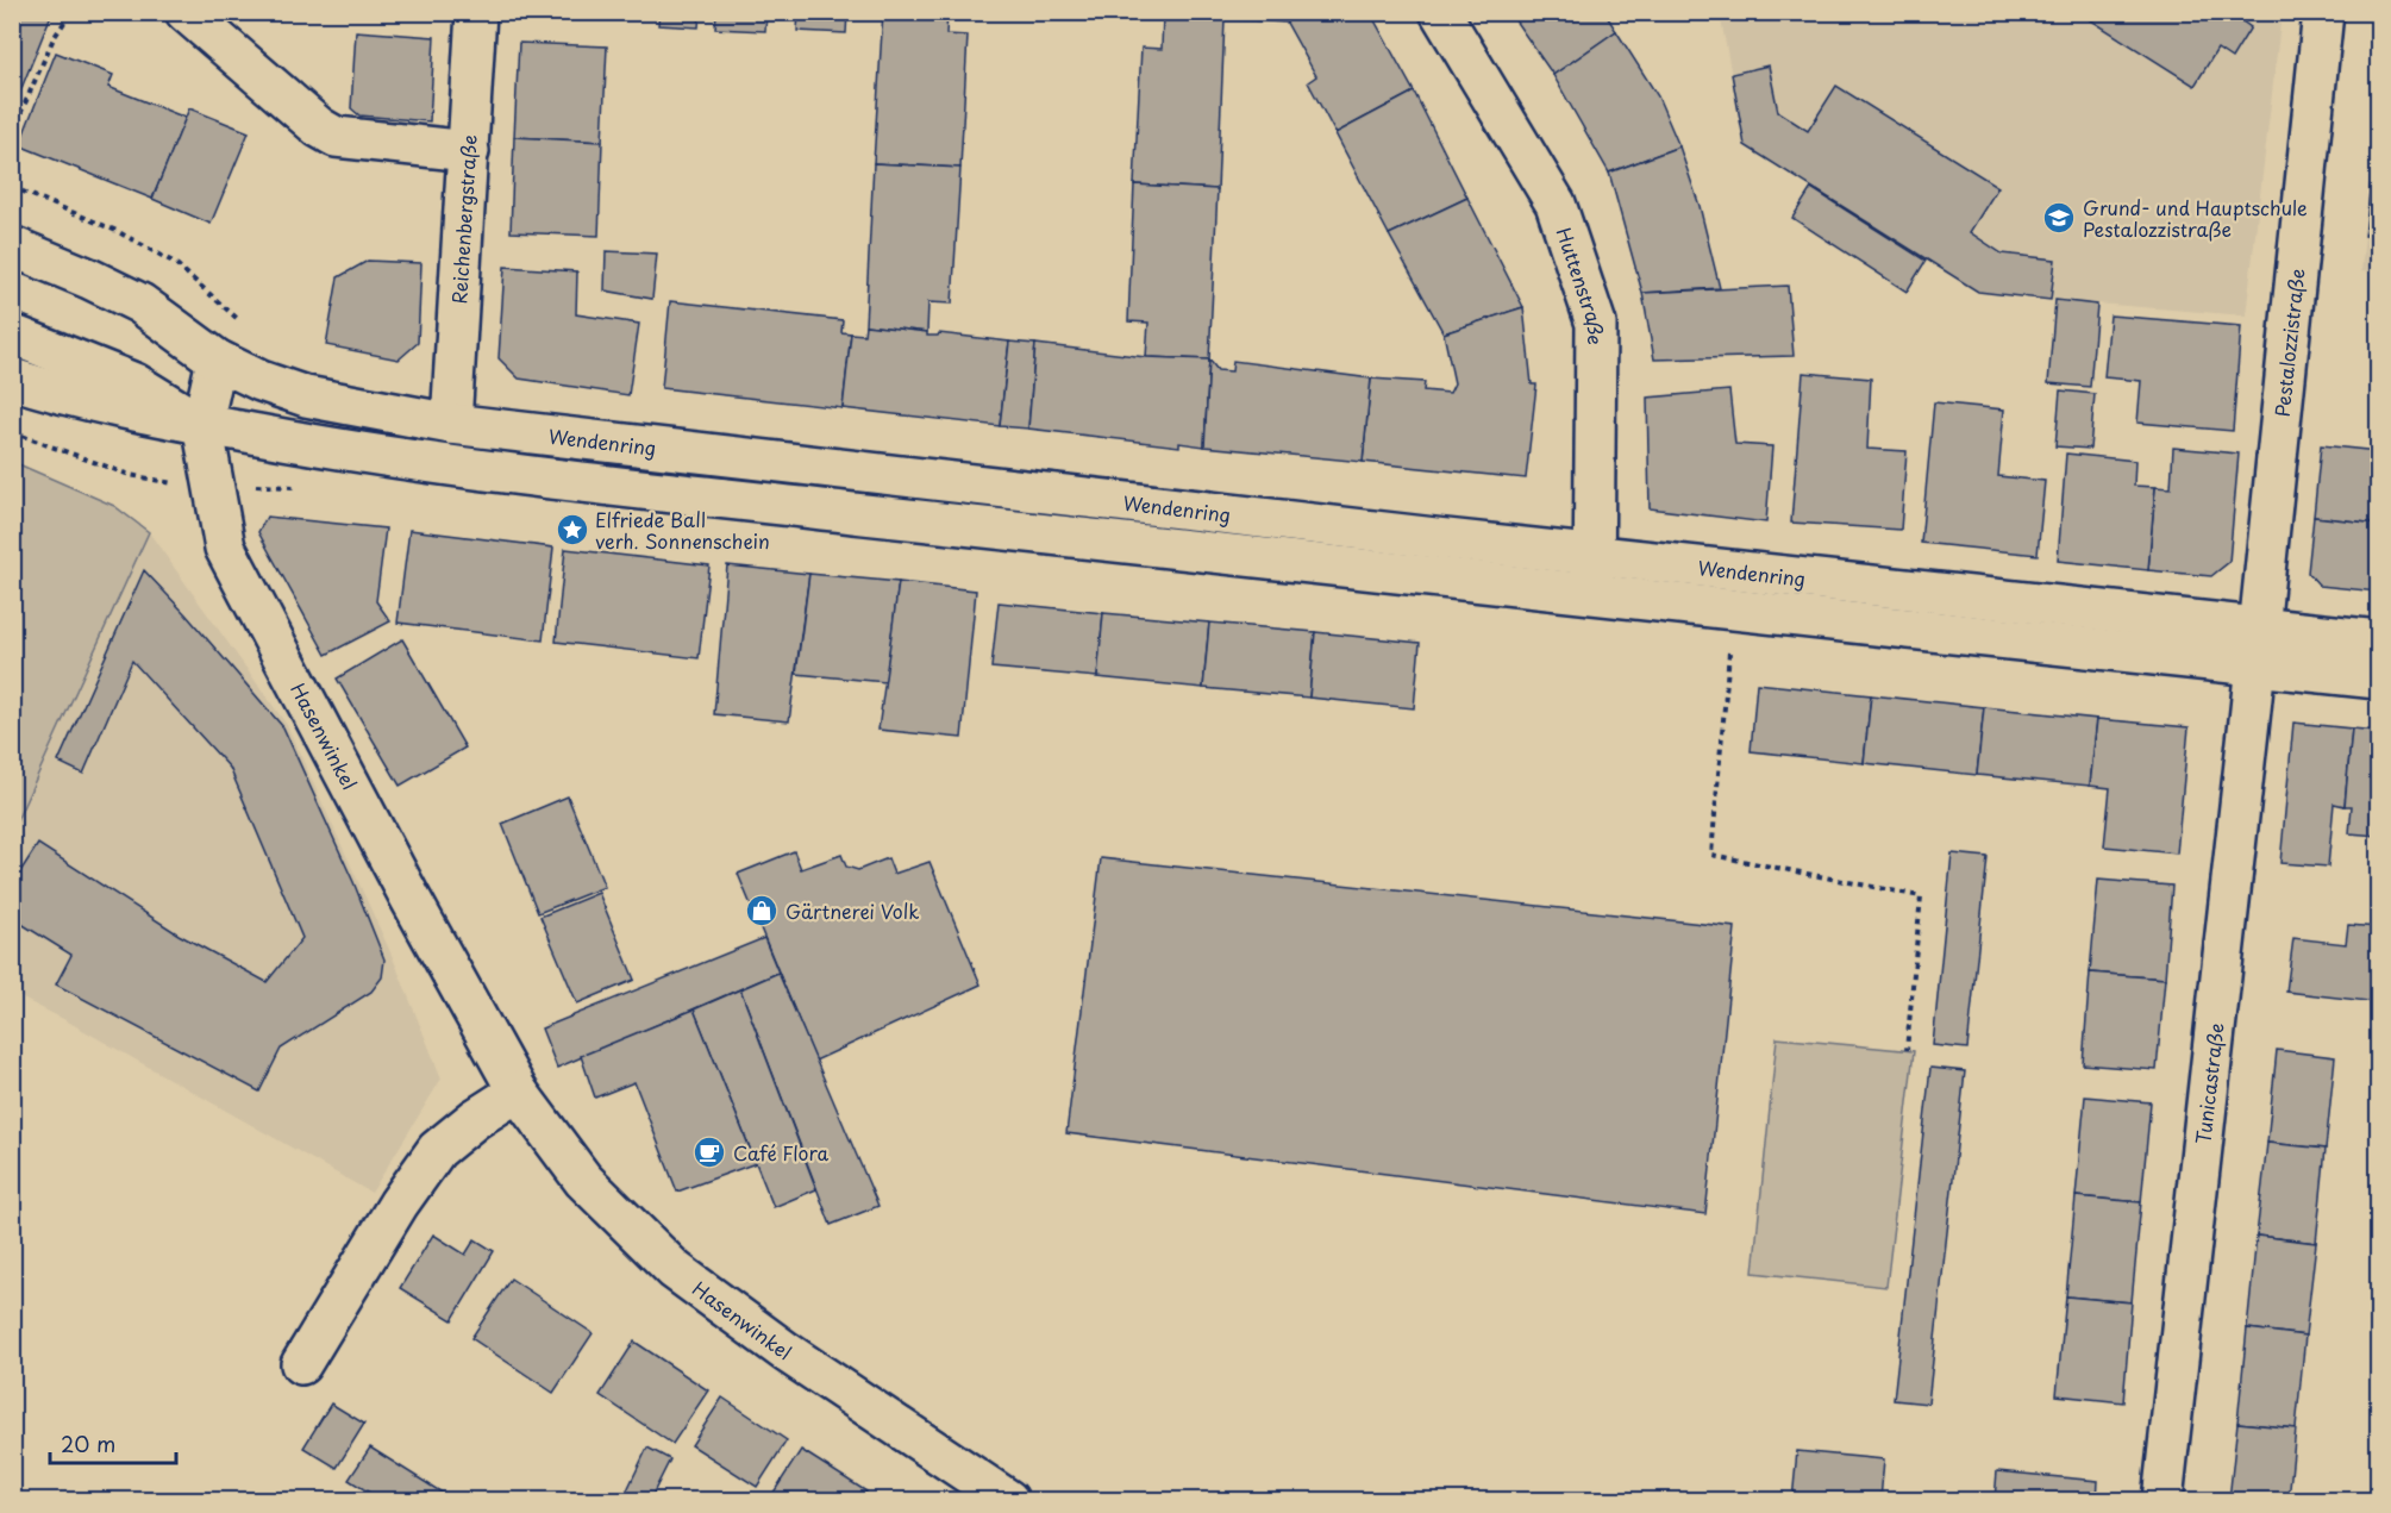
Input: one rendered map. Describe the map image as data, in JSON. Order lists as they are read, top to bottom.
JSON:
{
  "streets": {
    "main road": [
      "Reichenbergstraße",
      "Huttenstraße",
      "Pestalozzistraße",
      "Wendenring",
      "Hasenwinkel",
      "Tunicastraße"
    ]
  },
  "crossings": [
    ["Reichenbergstraße", "Wendenring"],
    ["Huttenstraße", "Wendenring"],
    ["Pestalozzistraße", "Wendenring"],
    ["Pestalozzistraße", "Tunicastraße"],
    ["Wendenring", "Hasenwinkel"],
    ["Wendenring", "Tunicastraße"]
  ],
  "places": {
    "school or university": ["Grund- und Hauptschule Pestalozzistraße"],
    "place": ["Elfriede Ball verh. Sonnenschein"],
    "shop": ["Gärtnerei Volk"],
    "cafe": ["Café Flora"]
  },
  "scale_bar": "20 m"
}
